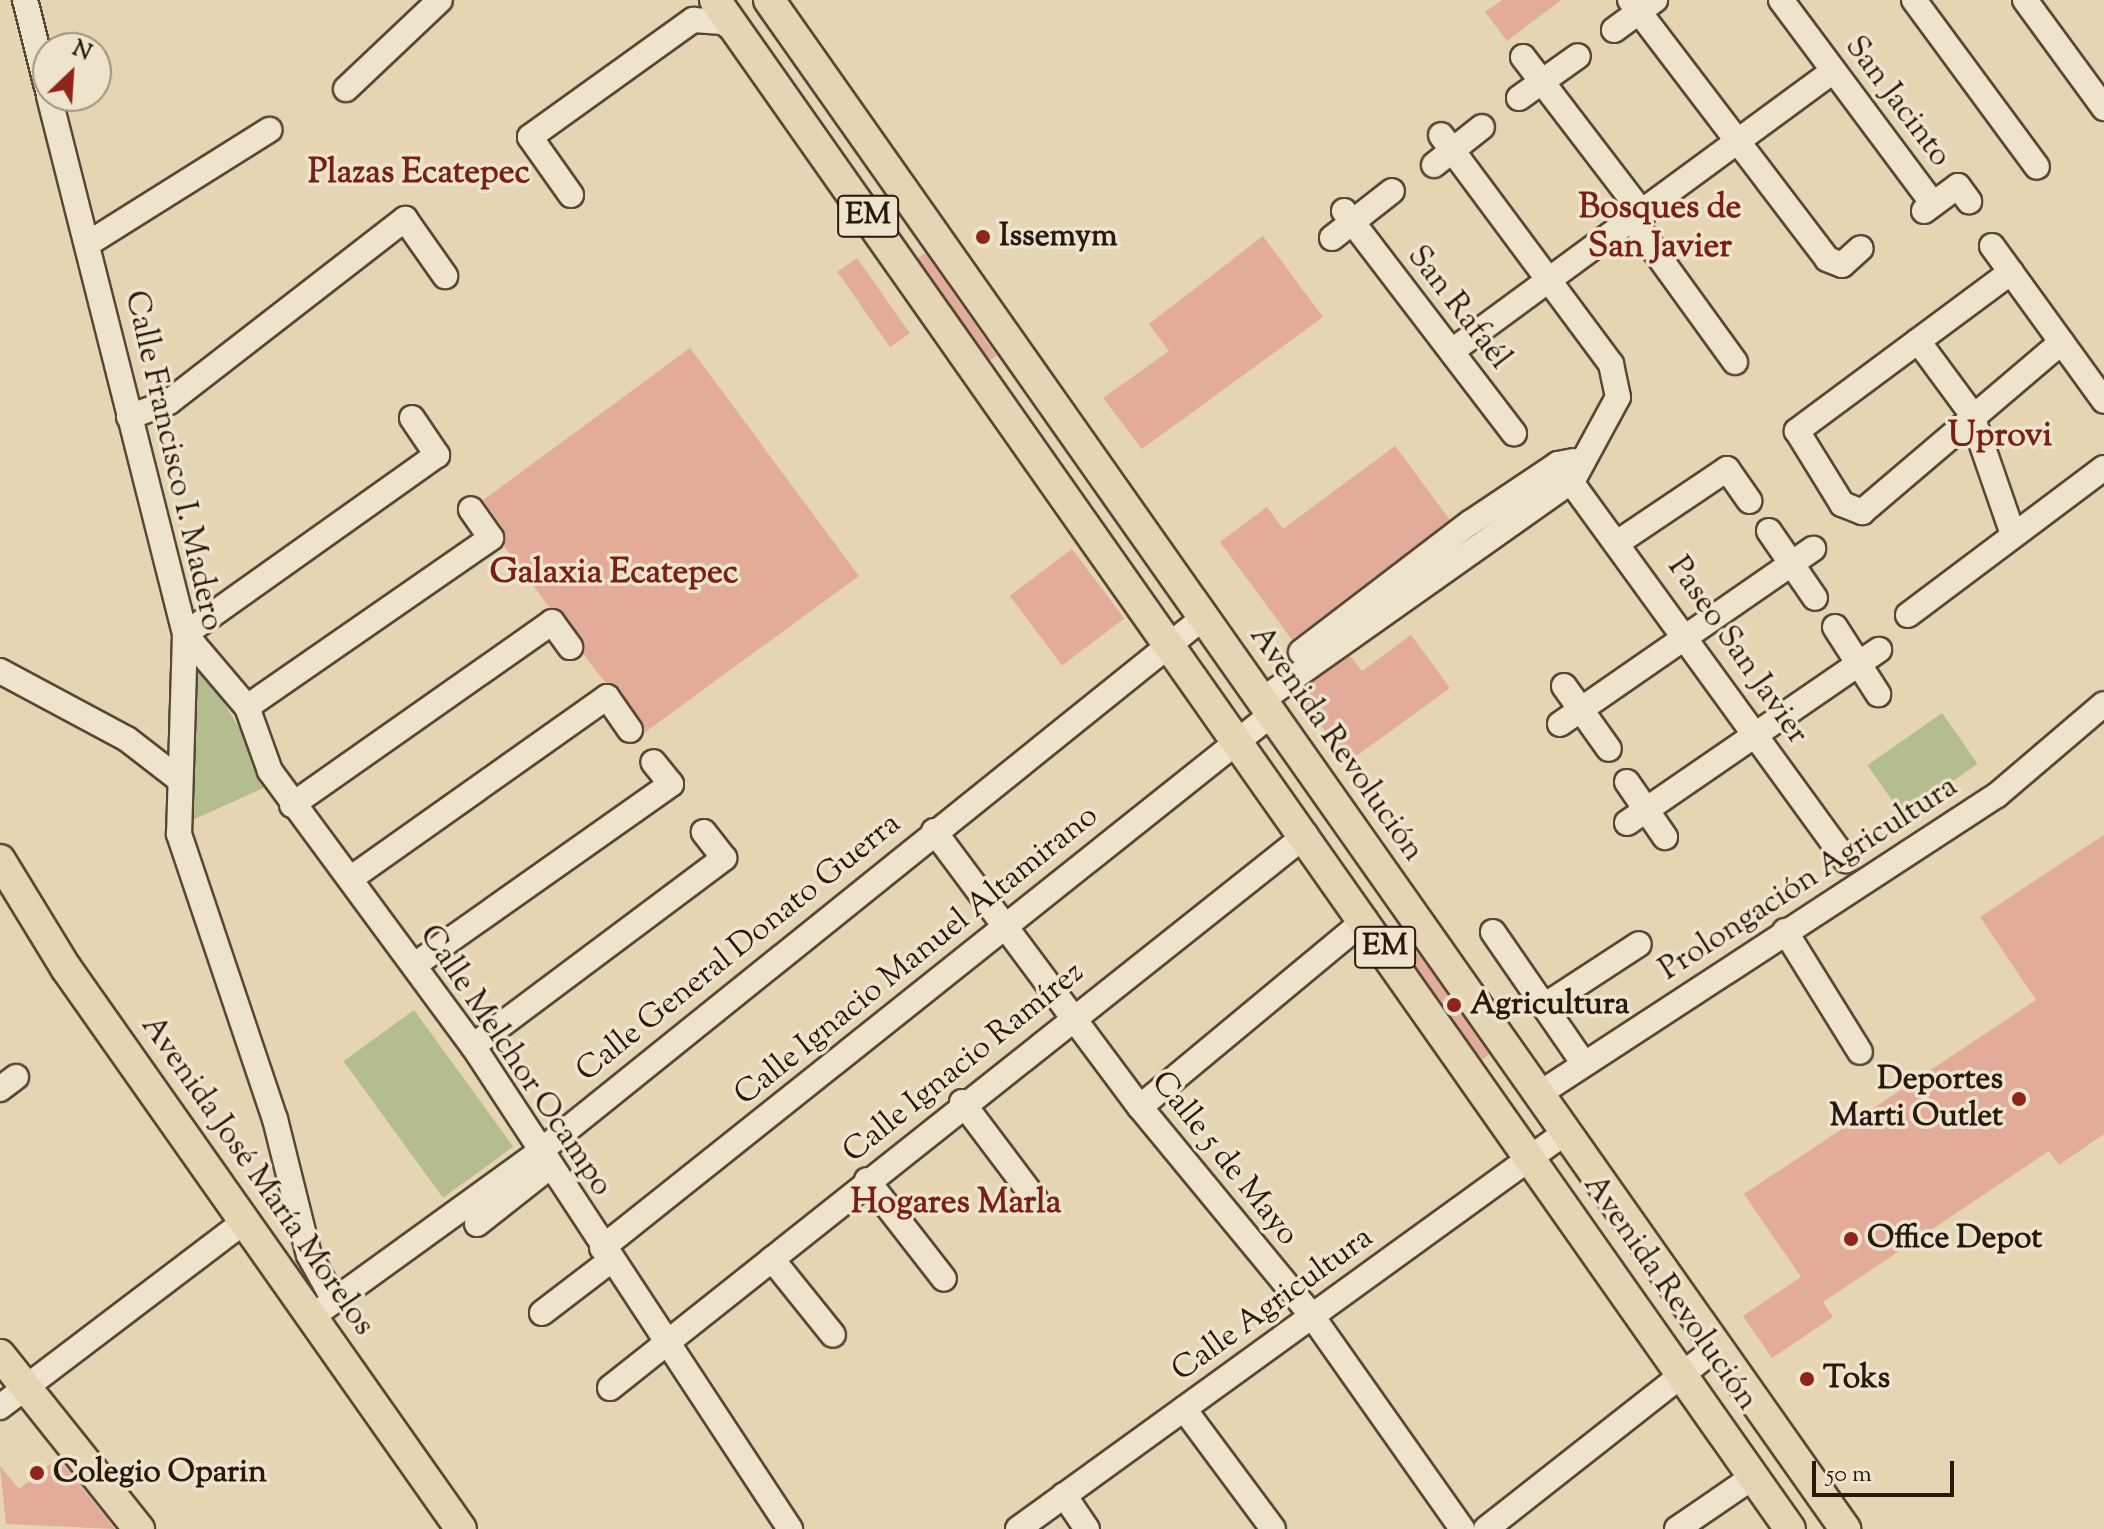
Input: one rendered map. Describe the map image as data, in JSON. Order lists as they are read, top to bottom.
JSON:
{
  "streets": {
    "main road": ["EM", "Avenida Revolución", "Avenida José María Morelos"],
    "street": [
      "San Jacinto",
      "San Rafaél",
      "Calle Francisco I. Madero",
      "Paseo San Javier",
      "Prolongación Agricultura",
      "Calle General Donato Guerra",
      "Calle Ignacio Manuel Altamirano",
      "Calle Melchor Ocampo",
      "Calle Ignacio Ramírez",
      "Calle 5 de Mayo",
      "Calle Agricultura"
    ]
  },
  "crossings": [
    ["Calle Francisco I. Madero", "Calle General Donato Guerra"],
    ["Calle Francisco I. Madero", "Calle Melchor Ocampo"],
    ["Avenida Revolución", "Prolongación Agricultura"],
    ["Avenida Revolución", "Calle General Donato Guerra"],
    ["Avenida Revolución", "Calle Ignacio Manuel Altamirano"],
    ["Avenida Revolución", "Calle Ignacio Ramírez"],
    ["Avenida Revolución", "Calle Agricultura"],
    ["Calle General Donato Guerra", "Calle Melchor Ocampo"],
    ["Calle General Donato Guerra", "Calle 5 de Mayo"],
    ["Calle General Donato Guerra", "Avenida José María Morelos"],
    ["Calle Ignacio Manuel Altamirano", "Calle Melchor Ocampo"],
    ["Calle Ignacio Manuel Altamirano", "Calle 5 de Mayo"],
    ["Calle Melchor Ocampo", "Calle Ignacio Ramírez"],
    ["Calle Ignacio Ramírez", "Calle 5 de Mayo"],
    ["Calle 5 de Mayo", "Calle Agricultura"]
  ],
  "districts": [
    "Plazas Ecatepec",
    "Bosques de San Javier",
    "Uprovi",
    "Galaxia Ecatepec",
    "Hogares Marla"
  ],
  "places": [
    "Issemym",
    "Agricultura",
    "Deportes Marti Outlet",
    "Office Depot",
    "Toks",
    "Colegio Oparin"
  ],
  "scale_bar": "50 m",
  "north": "top right"
}
